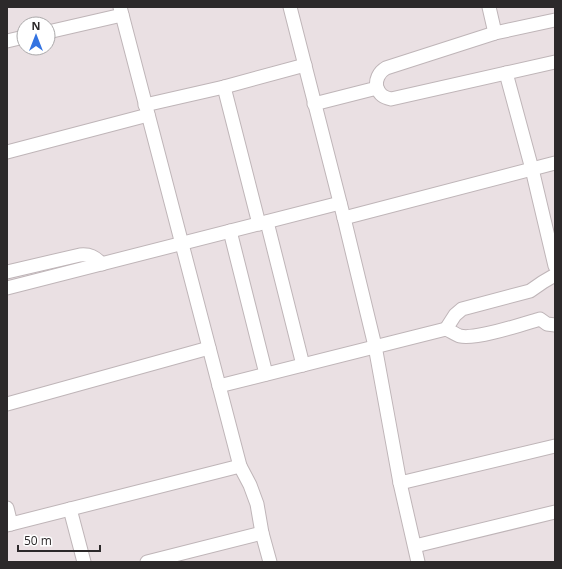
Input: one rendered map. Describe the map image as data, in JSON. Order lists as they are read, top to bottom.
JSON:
{
  "scale_bar": "50 m",
  "north": "top"
}
